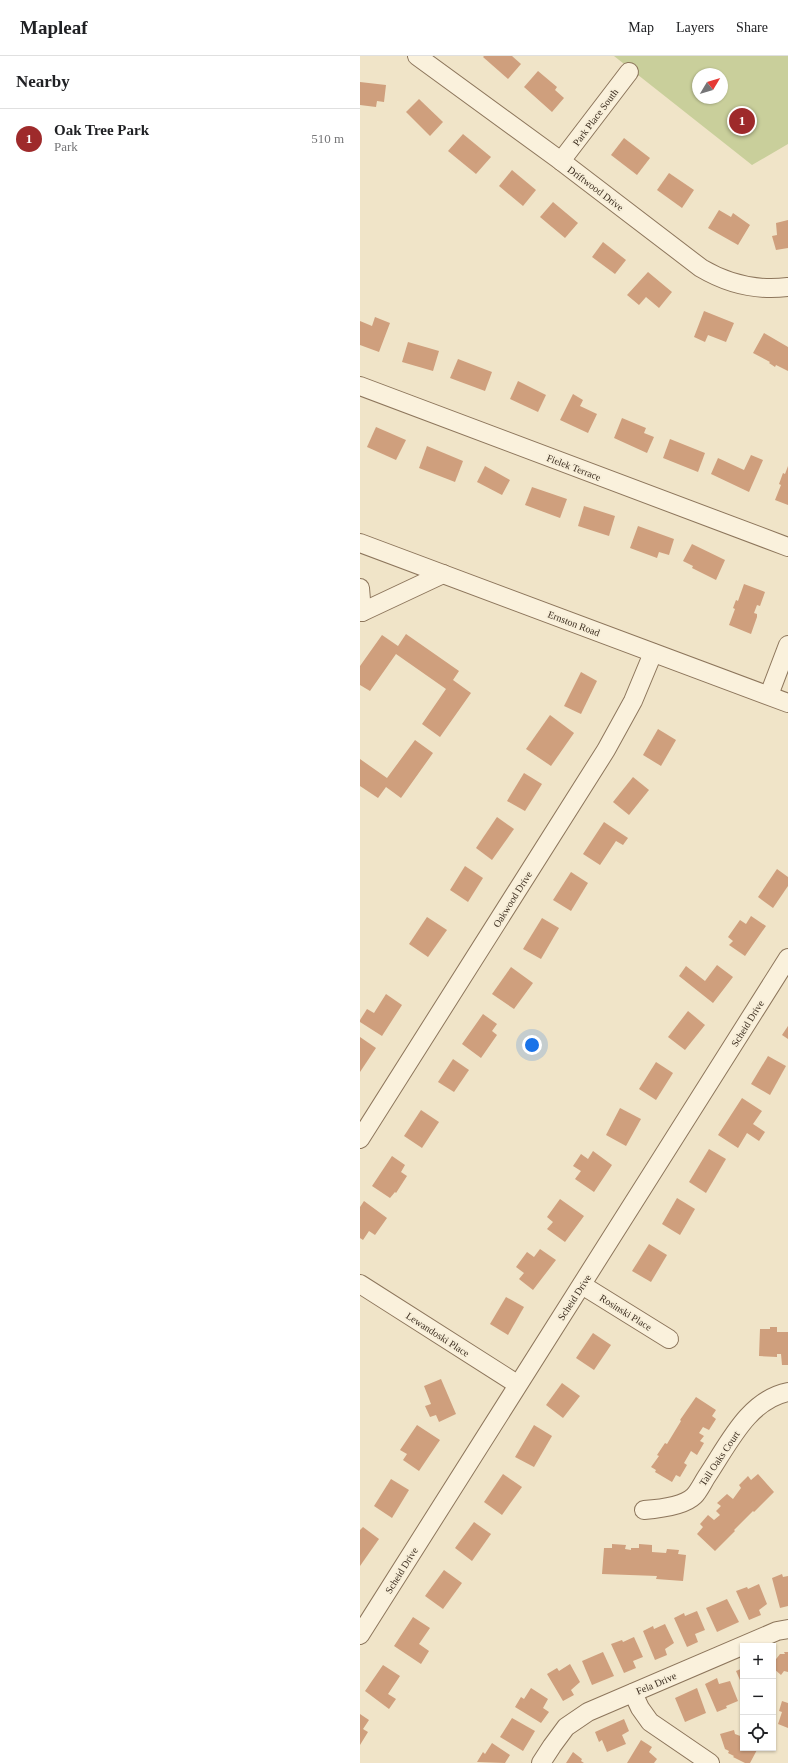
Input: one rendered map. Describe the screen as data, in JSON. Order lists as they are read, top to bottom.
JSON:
{
  "streets": {
    "street": [
      "Park Place South",
      "Driftwood Drive",
      "Fielek Terrace",
      "Ernston Road",
      "Oakwood Drive",
      "Scheid Drive",
      "Rosinski Place",
      "Lewandoski Place",
      "Tall Oaks Court",
      "Fela Drive"
    ]
  },
  "crossings": [
    ["Park Place South", "Driftwood Drive"],
    ["Ernston Road", "Oakwood Drive"],
    ["Scheid Drive", "Rosinski Place"],
    ["Scheid Drive", "Lewandoski Place"]
  ],
  "north": "top right",
  "page": {
    "header": "Mapleaf",
    "nav": ["Map", "Layers", "Share"],
    "heading": "Nearby",
    "pins": "1",
    "list": [
      {
        "mark": "1",
        "name": "Oak Tree Park",
        "note": "Park",
        "value": "510 m"
      }
    ],
    "map_buttons": ["+", "−"]
  }
}
